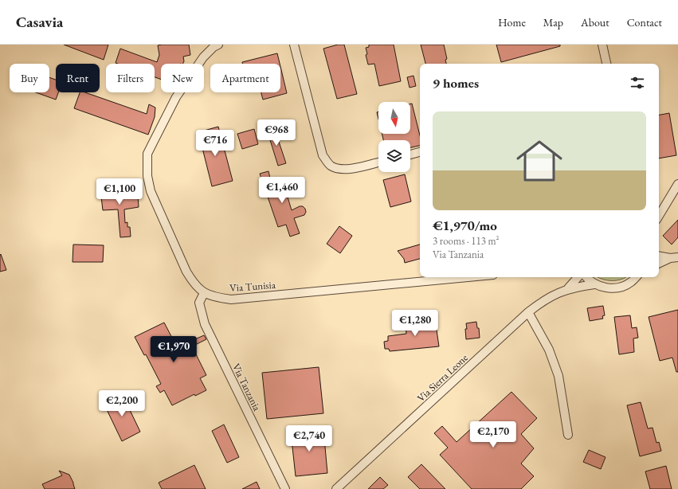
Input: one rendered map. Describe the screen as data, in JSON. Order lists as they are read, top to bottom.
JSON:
{
  "streets": {
    "street": ["Via Tunisia", "Via Sierra Leone", "Via Tanzania"]
  },
  "crossings": [
    ["Via Tunisia", "Via Tanzania"]
  ],
  "north": "bottom",
  "page": {
    "header": "Casavia",
    "nav": [
      "Home",
      "Map",
      "About",
      "Contact"
    ],
    "chip": [
      "Buy",
      "Rent",
      "Filters",
      "New",
      "Apartment"
    ],
    "heading": "9 homes",
    "list": [
      {
        "name": "€1,970/mo",
        "note": "3 rooms · 113 m² · Via Tanzania"
      }
    ],
    "price": [
      "€968",
      "€716",
      "€1,460",
      "€1,100",
      "€1,280",
      "€1,970",
      "€2,200",
      "€2,170",
      "€2,740"
    ]
  }
}
